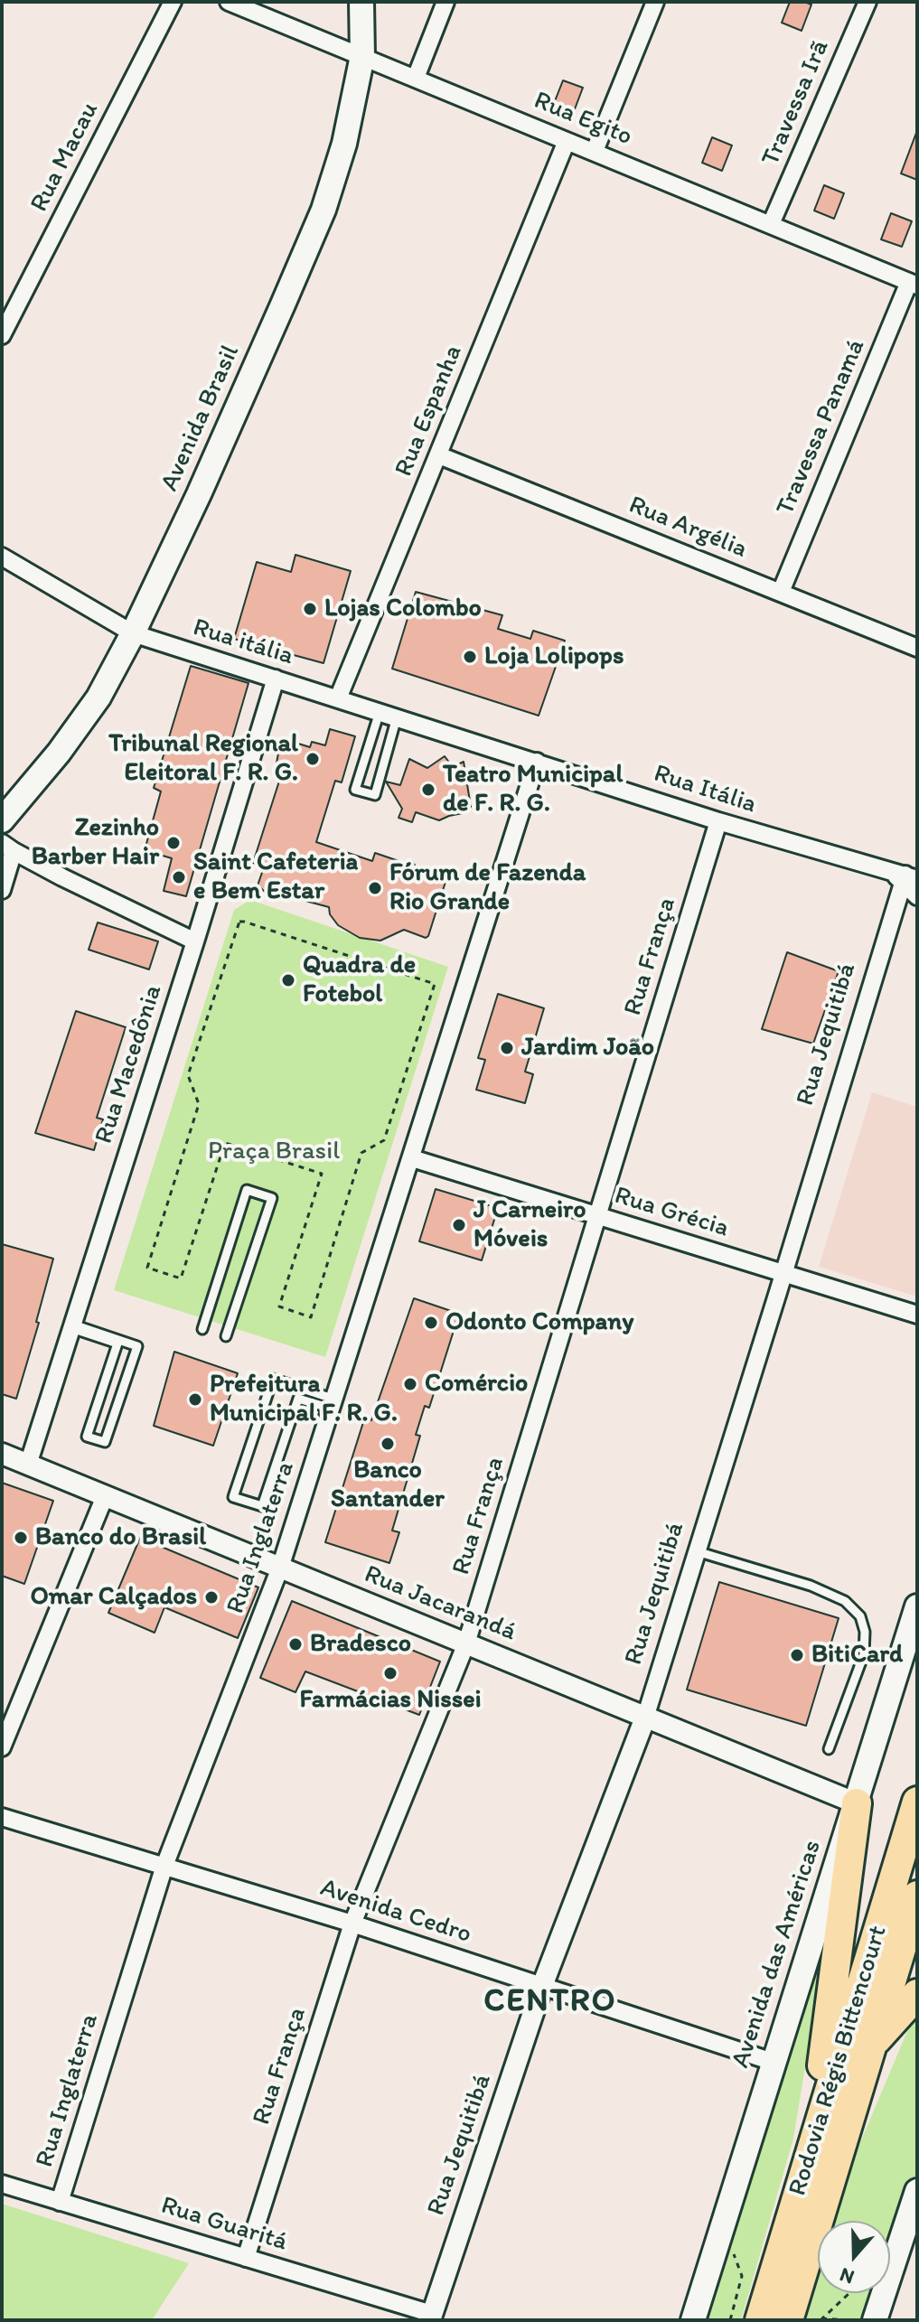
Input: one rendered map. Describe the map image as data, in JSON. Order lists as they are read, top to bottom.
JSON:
{
  "streets": {
    "highway": ["Rodovia Régis Bittencourt"],
    "main road": ["Avenida Brasil", "Avenida das Américas"],
    "street": [
      "Travessa Irã",
      "Rua Egito",
      "Rua Macau",
      "Rua Espanha",
      "Travessa Panamá",
      "Rua Argélia",
      "Rua itália",
      "Rua Itália",
      "Rua França",
      "Rua Jequitibá",
      "Rua Macedônia",
      "Rua Grécia",
      "Rua Inglaterra",
      "Rua Jacarandá",
      "Avenida Cedro",
      "Rua Guaritá"
    ]
  },
  "crossings": [
    ["Travessa Irã", "Rua Egito"],
    ["Rua Egito", "Rua Espanha"],
    ["Rua Egito", "Avenida Brasil"],
    ["Rua Egito", "Travessa Panamá"],
    ["Rua Espanha", "Rua Argélia"],
    ["Rua Espanha", "Rua itália"],
    ["Rua Espanha", "Rua Itália"],
    ["Avenida Brasil", "Rua itália"],
    ["Travessa Panamá", "Rua Argélia"],
    ["Rua itália", "Rua Itália"],
    ["Rua itália", "Rua Macedônia"],
    ["Rua Itália", "Rua França"],
    ["Rua Itália", "Rua Jequitibá"],
    ["Rua Itália", "Rua Inglaterra"],
    ["Rua França", "Rua Grécia"],
    ["Rua França", "Rua Jacarandá"],
    ["Rua França", "Avenida Cedro"],
    ["Rua França", "Rua Guaritá"],
    ["Rua Jequitibá", "Rua Grécia"],
    ["Rua Jequitibá", "Rua Jacarandá"],
    ["Rua Jequitibá", "Avenida Cedro"],
    ["Rua Jequitibá", "Rua Guaritá"],
    ["Rua Macedônia", "Rua Jacarandá"],
    ["Rua Grécia", "Rua Inglaterra"],
    ["Rua Inglaterra", "Rua Jacarandá"],
    ["Rua Inglaterra", "Avenida Cedro"],
    ["Rua Inglaterra", "Rua Guaritá"],
    ["Rua Jacarandá", "Avenida das Américas"],
    ["Avenida Cedro", "Avenida das Américas"]
  ],
  "districts": ["CENTRO"],
  "parks": ["Praça Brasil"],
  "places": [
    "Lojas Colombo",
    "Loja Lolipops",
    "Tribunal Regional Eleitoral F. R. G.",
    "Teatro Municipal de F. R. G.",
    "Zezinho Barber Hair",
    "Saint Cafeteria e Bem Estar",
    "Fórum de Fazenda Rio Grande",
    "Quadra de Fotebol",
    "Jardim João",
    "J Carneiro Móveis",
    "Odonto Company",
    "Comércio",
    "Prefeitura Municipal F. R. G.",
    "Banco Santander",
    "Banco do Brasil",
    "Omar Calçados",
    "Bradesco",
    "BitiCard",
    "Farmácias Nissei"
  ],
  "north": "bottom"
}
